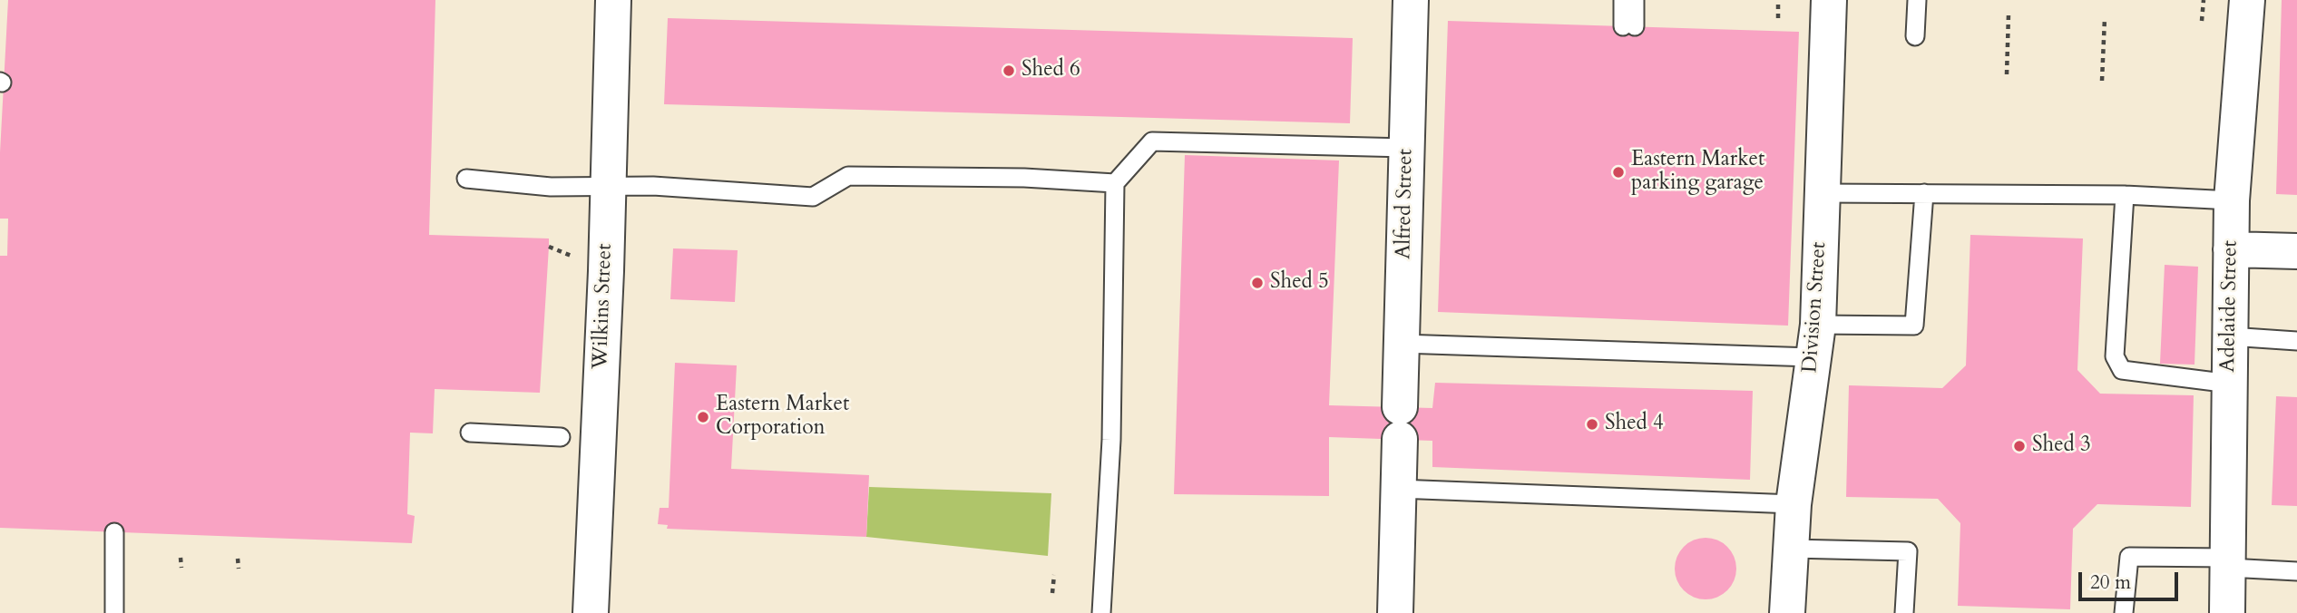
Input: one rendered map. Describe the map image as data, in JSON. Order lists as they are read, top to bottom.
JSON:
{
  "streets": {
    "street": [
      "Alfred Street",
      "Wilkins Street",
      "Adelaide Street",
      "Division Street"
    ]
  },
  "places": [
    "Shed 6",
    "Eastern Market parking garage",
    "Shed 5",
    "Eastern Market Corporation",
    "Shed 4",
    "Shed 3"
  ],
  "scale_bar": "20 m"
}
